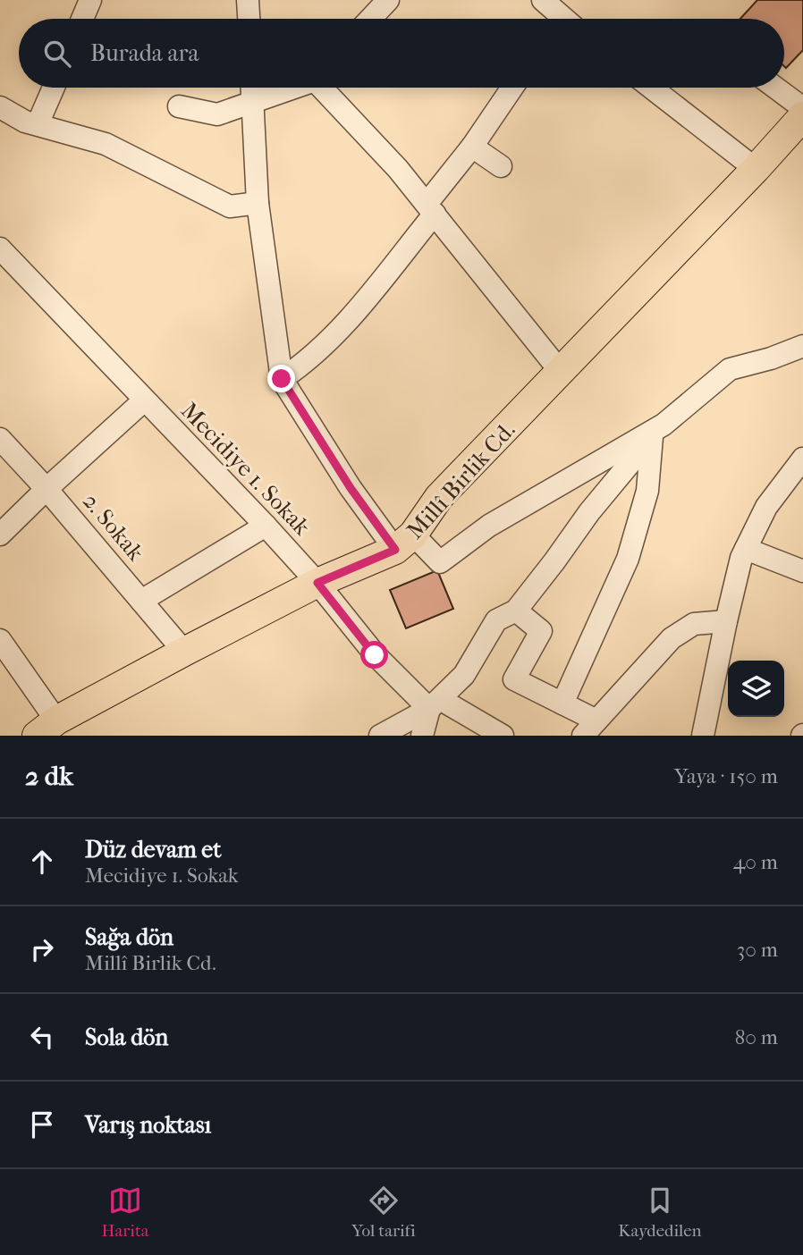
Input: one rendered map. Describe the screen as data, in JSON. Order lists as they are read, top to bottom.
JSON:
{
  "streets": {
    "main road": ["Millî Birlik Cd."],
    "street": ["Mecidiye 1. Sokak", "2. Sokak"]
  },
  "crossings": [
    ["Mecidiye 1. Sokak", "Millî Birlik Cd."],
    ["Millî Birlik Cd.", "2. Sokak"]
  ],
  "page": {
    "search": "Burada ara",
    "heading": ["2 dk", "Yaya · 150 m"],
    "list": [
      ["Düz devam et", "Mecidiye 1. Sokak", "40 m"],
      ["Sağa dön", "Millî Birlik Cd.", "30 m"],
      ["Sola dön", "80 m"],
      "Varış noktası"
    ],
    "nav": ["Harita", "Yol tarifi", "Kaydedilen"]
  }
}
